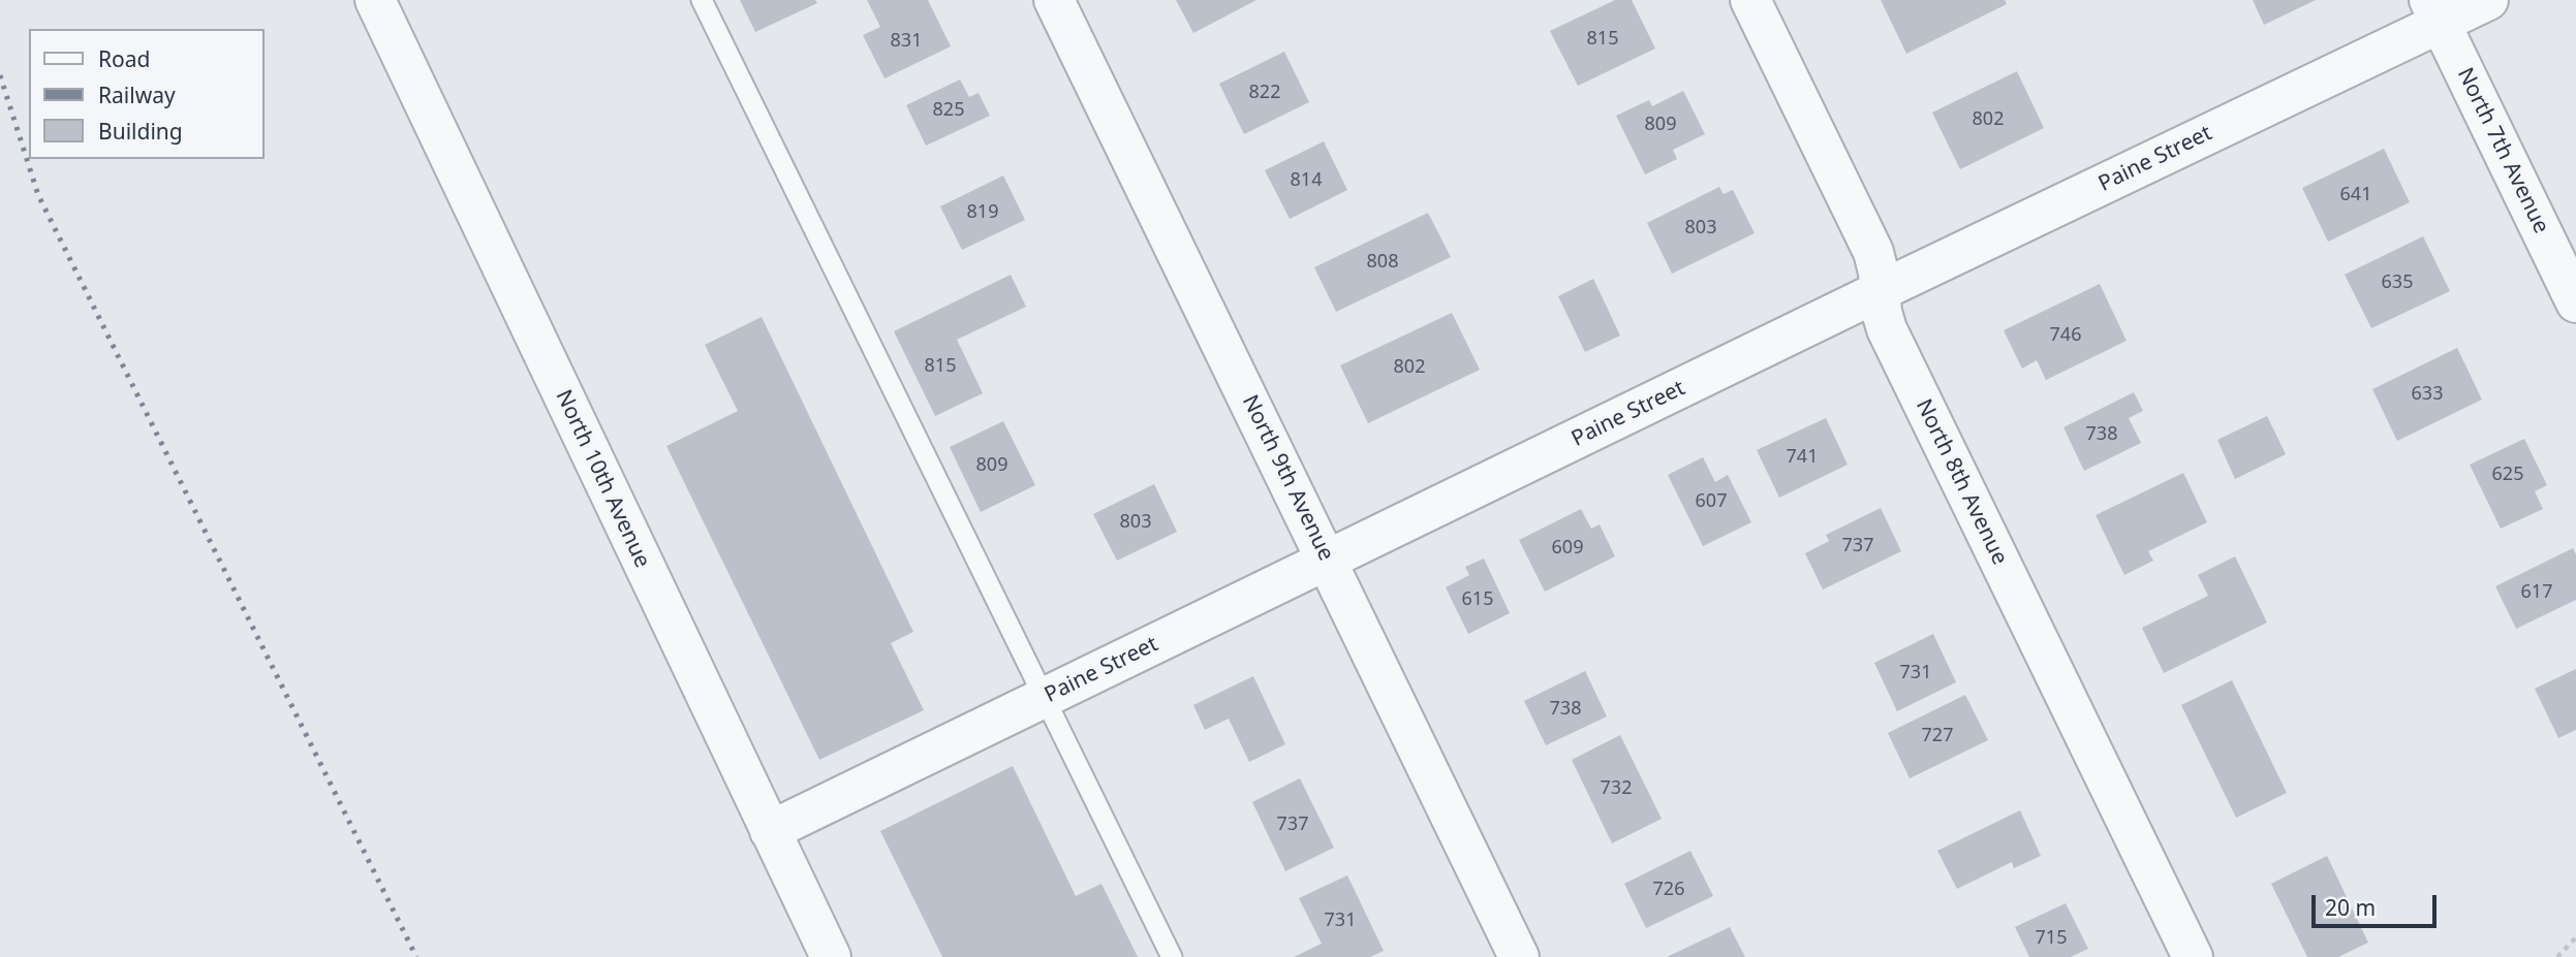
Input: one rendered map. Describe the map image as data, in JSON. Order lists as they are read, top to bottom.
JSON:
{
  "streets": {
    "street": [
      "North 7th Avenue",
      "Paine Street",
      "North 9th Avenue",
      "North 10th Avenue",
      "North 8th Avenue"
    ]
  },
  "crossings": [
    ["North 7th Avenue", "Paine Street"],
    ["Paine Street", "North 9th Avenue"],
    ["Paine Street", "North 10th Avenue"],
    ["Paine Street", "North 8th Avenue"]
  ],
  "house_numbers": [
    "815",
    "831",
    "822",
    "825",
    "802",
    "809",
    "814",
    "641",
    "819",
    "803",
    "808",
    "635",
    "746",
    "815",
    "802",
    "633",
    "738",
    "741",
    "809",
    "625",
    "607",
    "803",
    "737",
    "609",
    "617",
    "615",
    "731",
    "738",
    "727",
    "732",
    "737",
    "726",
    "731",
    "715"
  ],
  "legend": ["Road", "Railway", "Building"],
  "scale_bar": "20 m"
}
